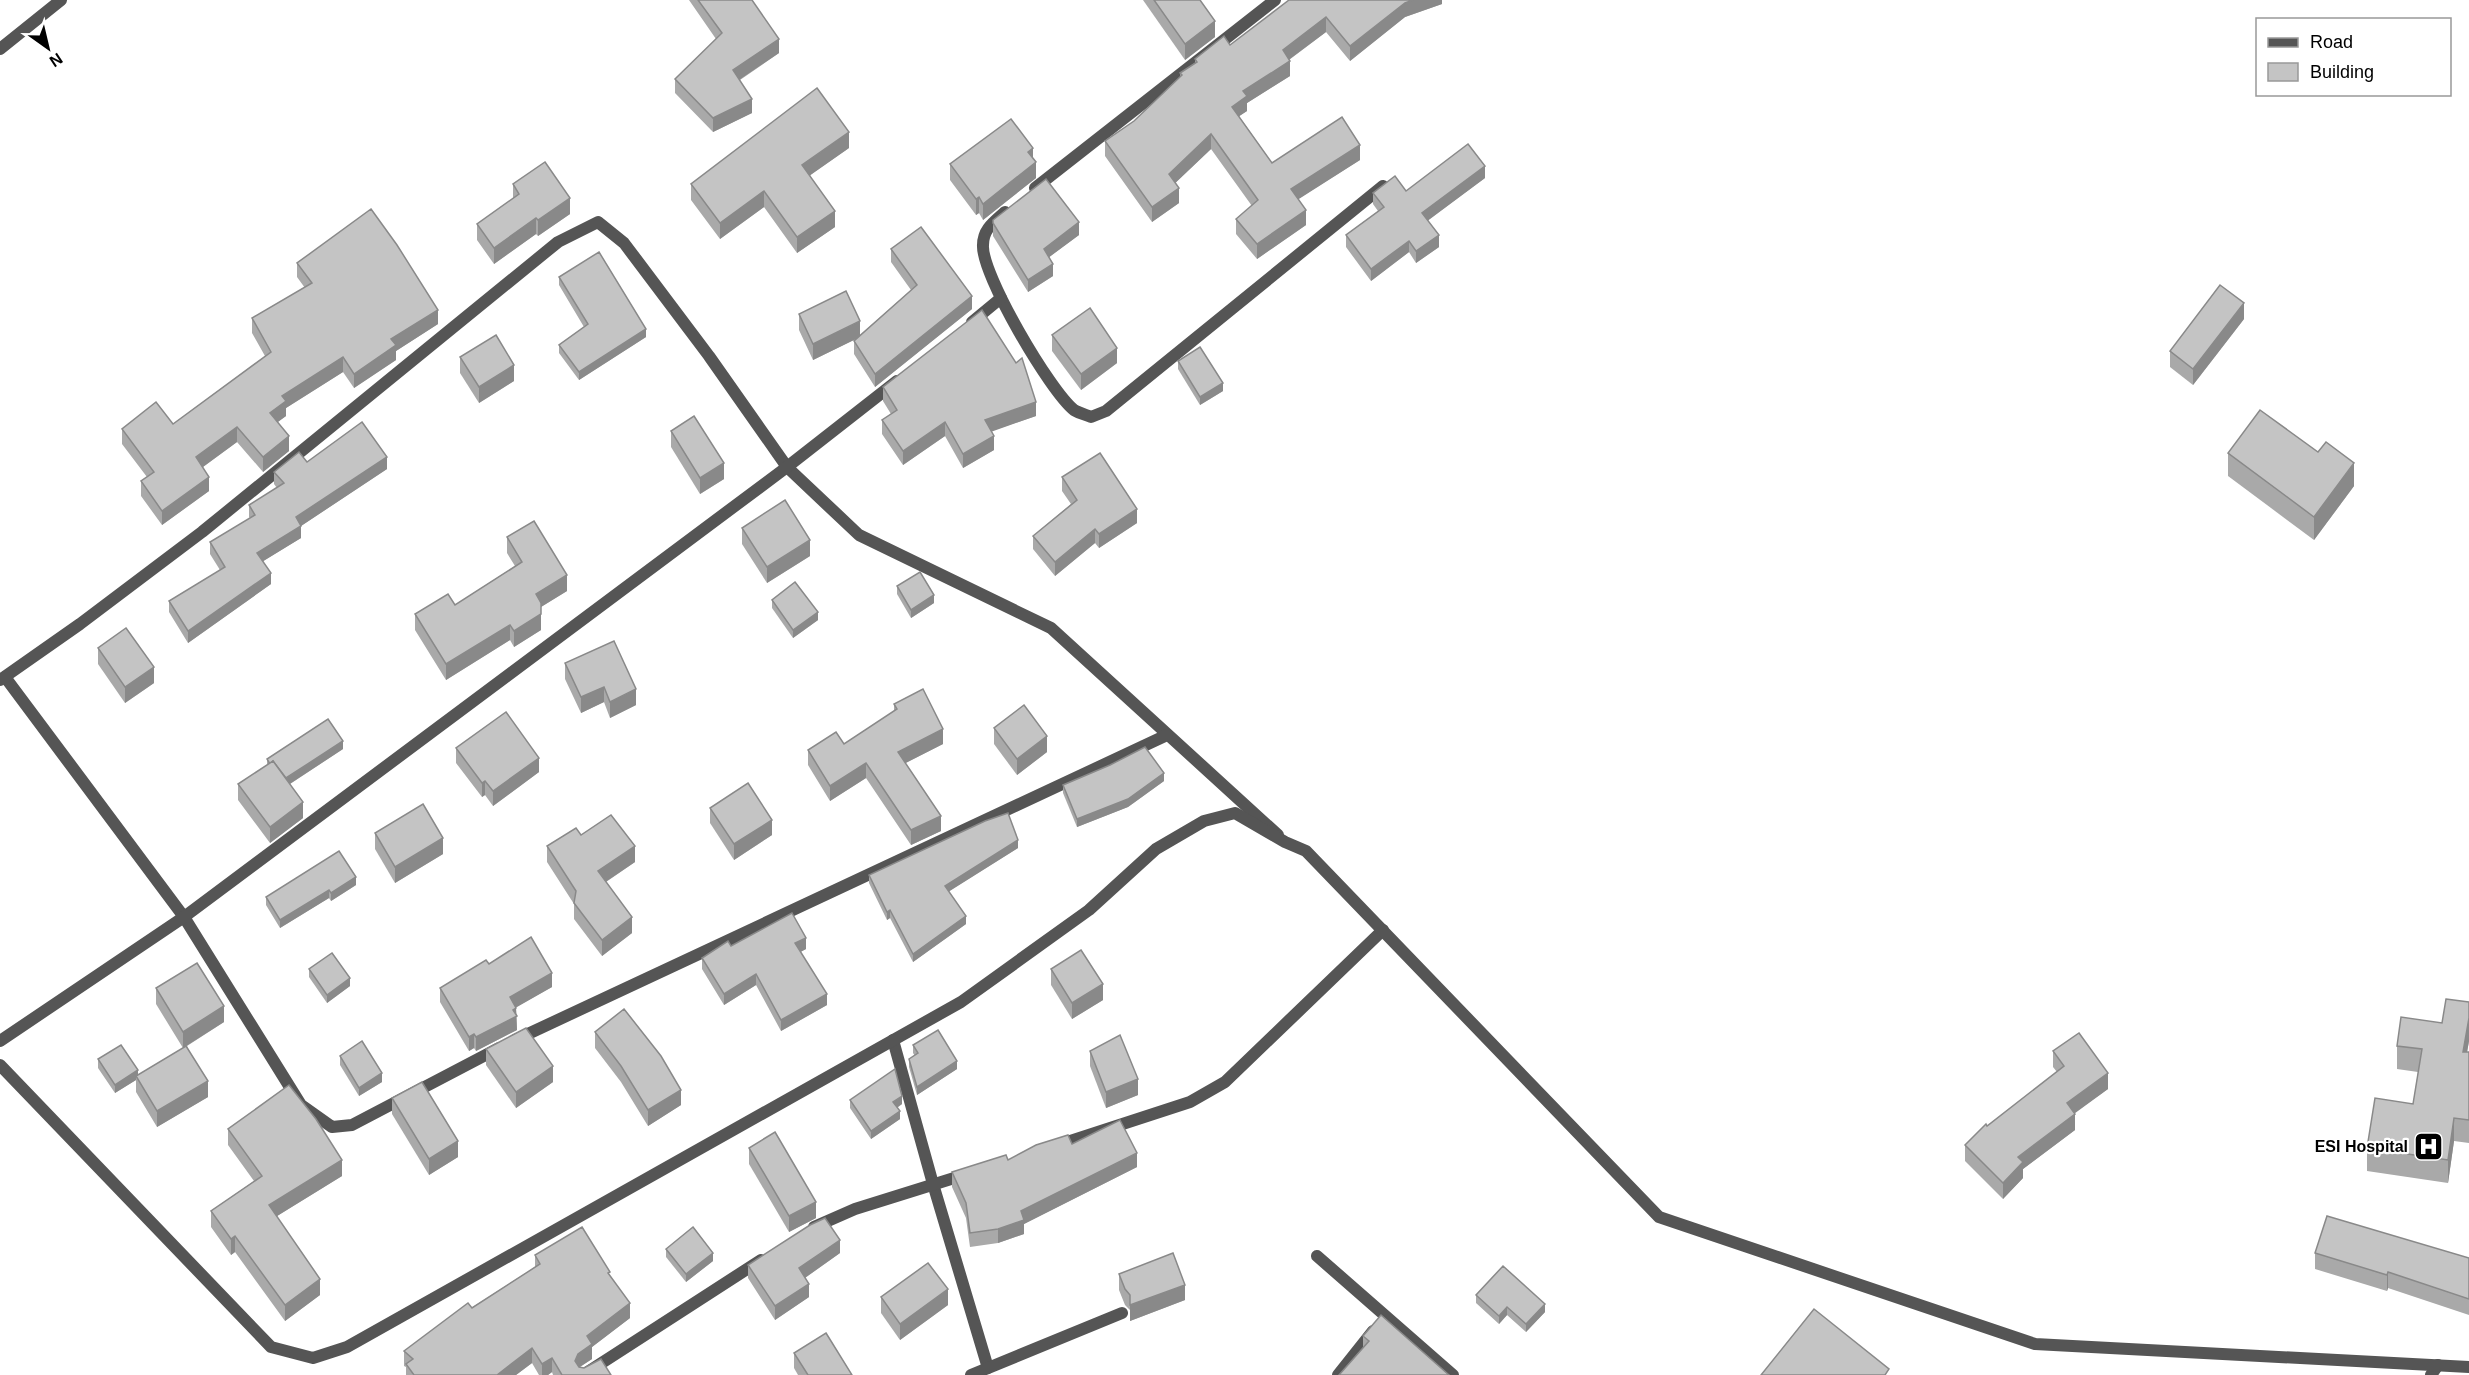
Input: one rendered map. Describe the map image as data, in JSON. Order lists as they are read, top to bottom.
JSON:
{
  "places": {
    "hospital": ["ESI Hospital"]
  },
  "legend": ["Road", "Building"],
  "north": "bottom right"
}
